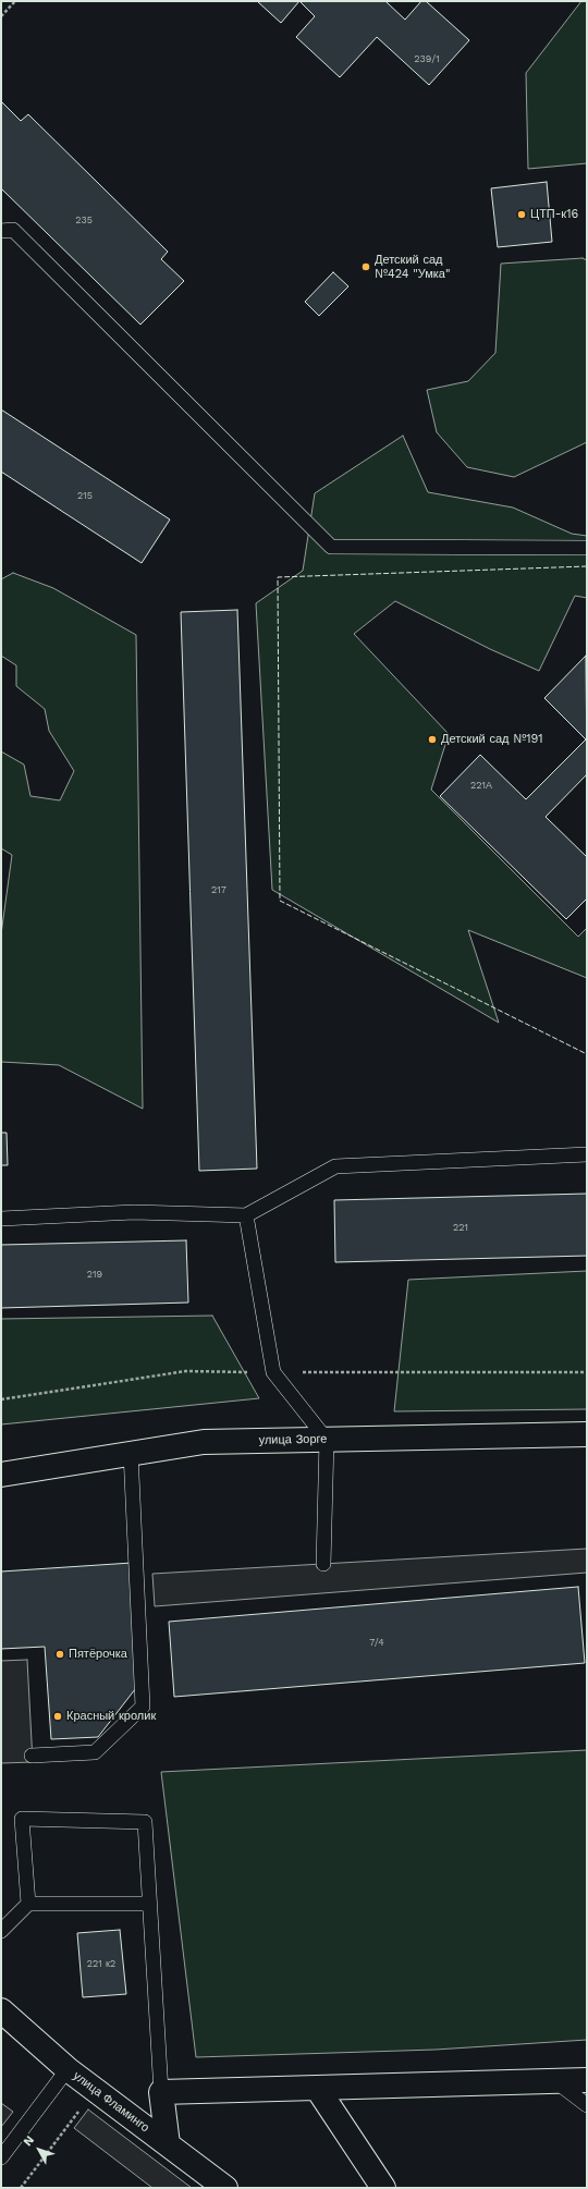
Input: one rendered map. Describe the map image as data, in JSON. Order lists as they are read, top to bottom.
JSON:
{
  "streets": {
    "street": ["улица Зорге", "улица Фламинго"]
  },
  "places": [
    "ЦТП-к16",
    "Детский сад №424 \"Умка\"",
    "Детский сад №191",
    "Пятёрочка",
    "Красный кролик"
  ],
  "house_numbers": [
    "239/1",
    "235",
    "215",
    "221А",
    "217",
    "221",
    "219",
    "7/4",
    "221 к2"
  ],
  "north": "top left"
}
